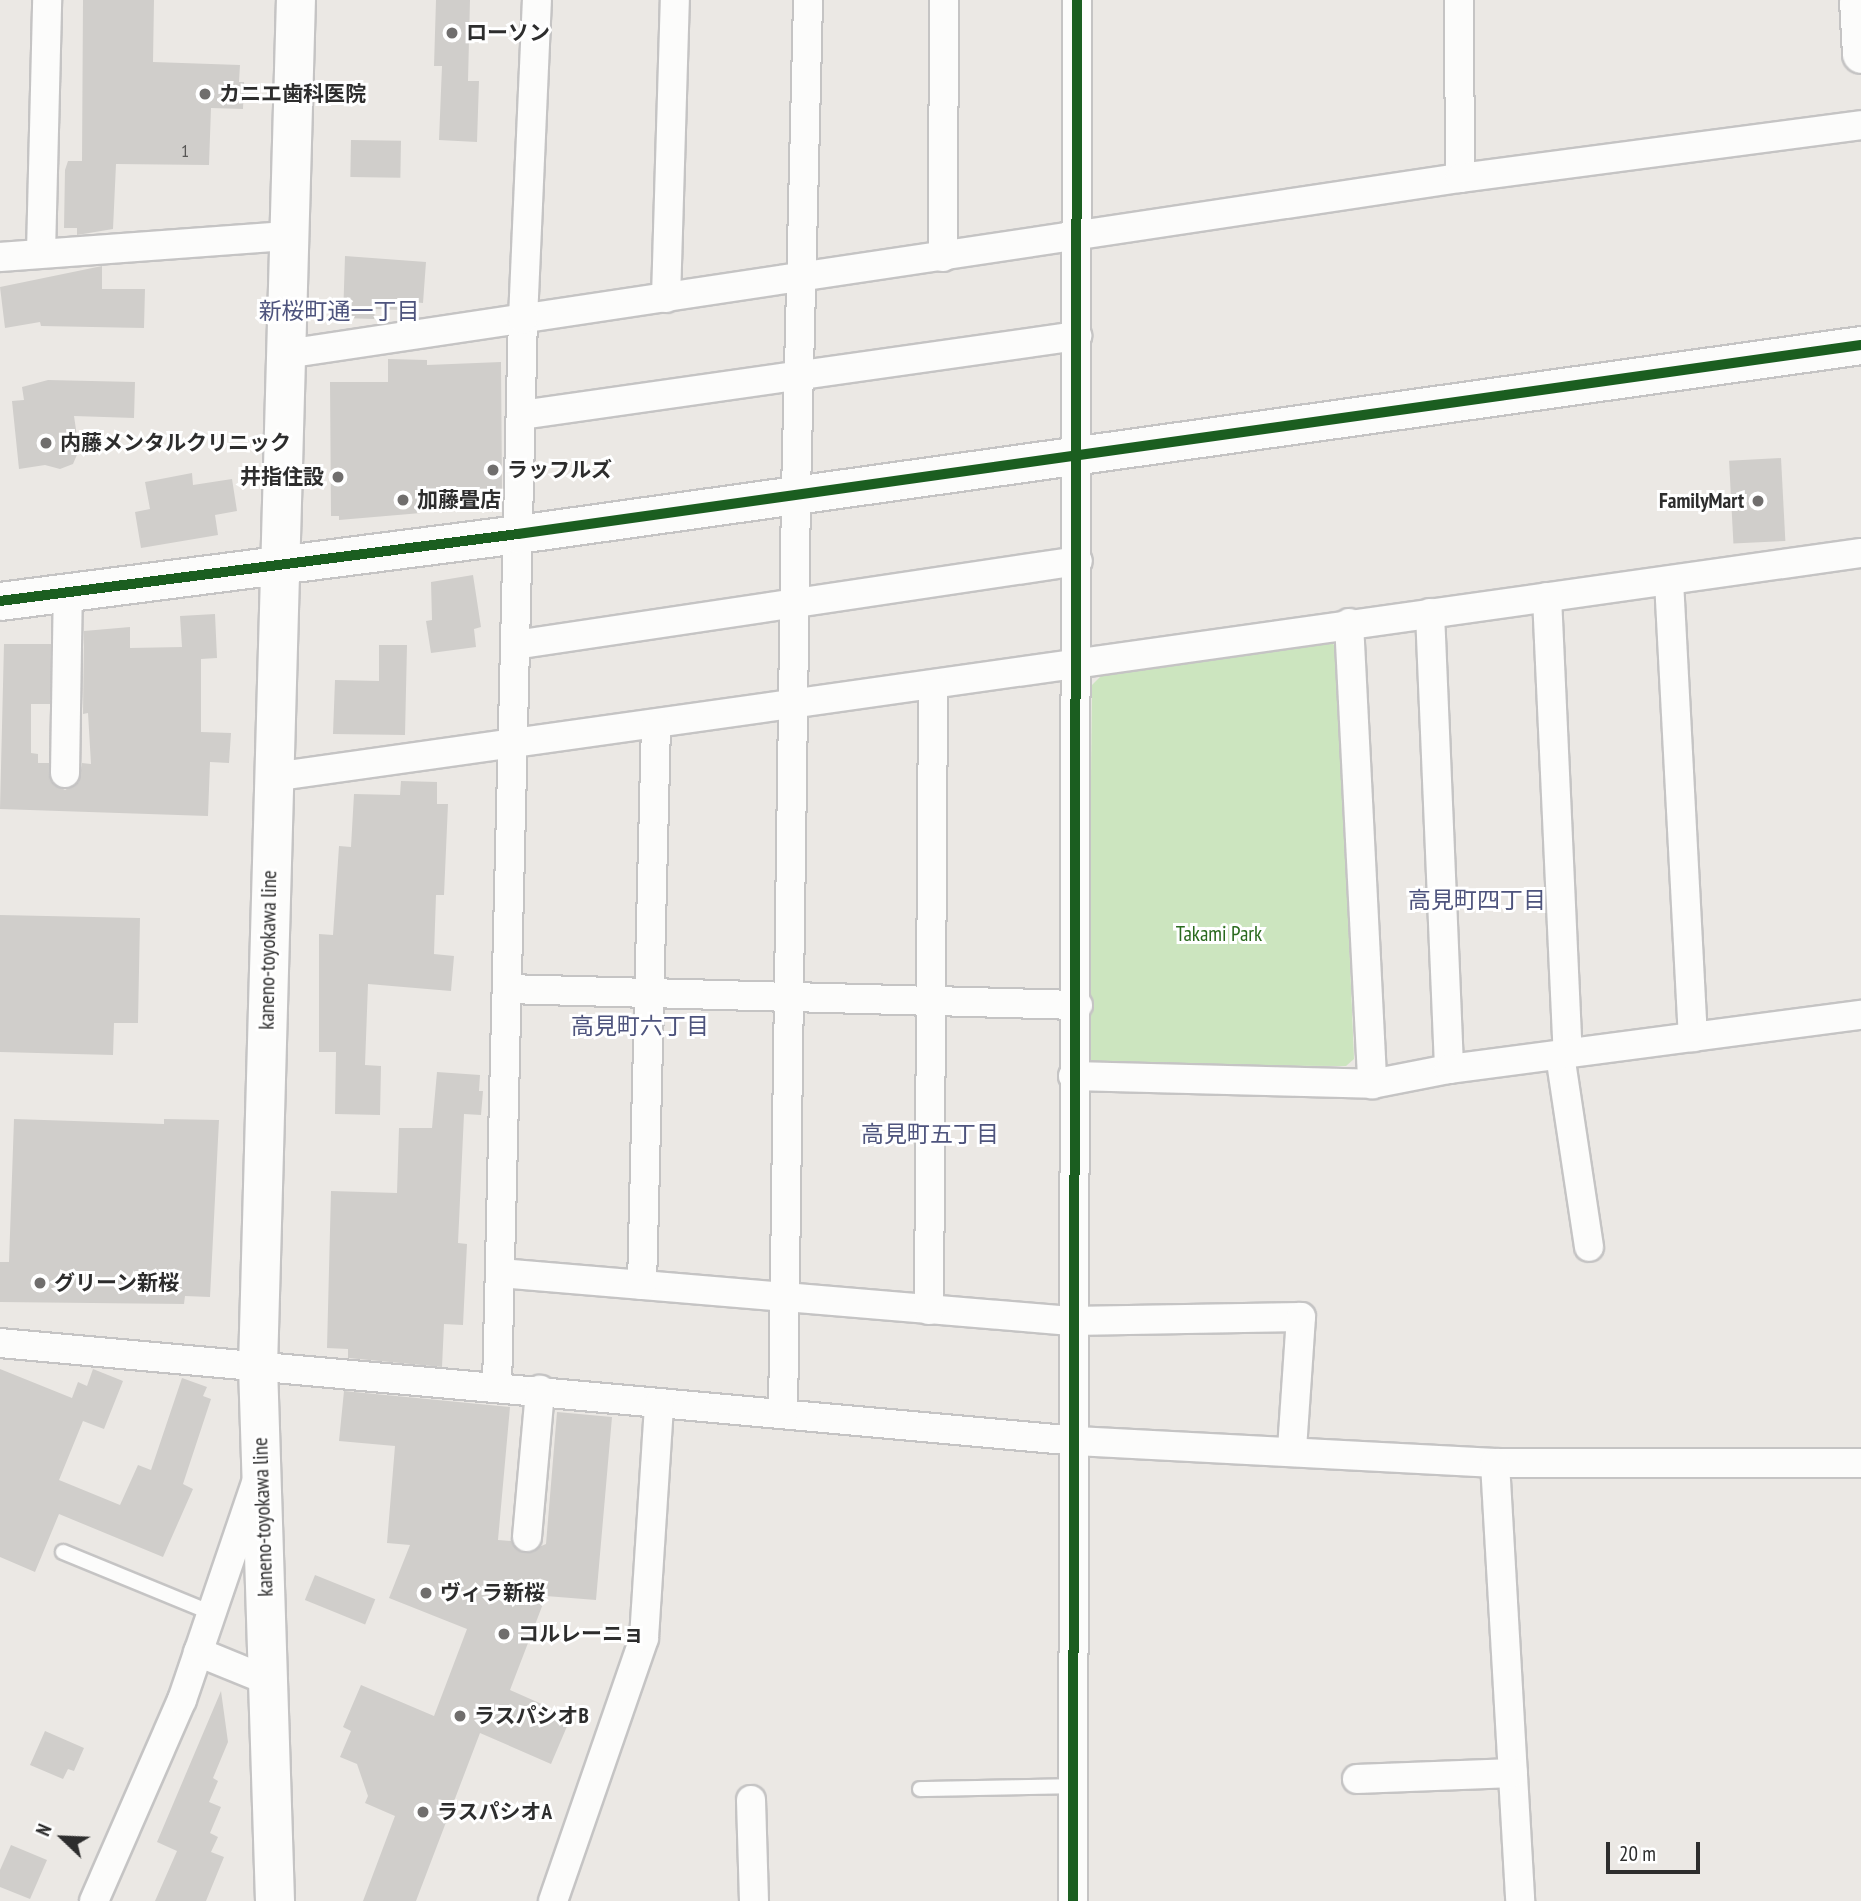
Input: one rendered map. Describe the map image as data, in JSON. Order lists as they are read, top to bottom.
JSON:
{
  "streets": {
    "main road": ["kaneno-toyokawa line"]
  },
  "districts": [
    "新桜町通一丁目",
    "高見町四丁目",
    "高見町六丁目",
    "高見町五丁目"
  ],
  "parks": ["Takami Park"],
  "places": [
    "ローソン",
    "カニエ歯科医院",
    "内藤メンタルクリニック",
    "ラッフルズ",
    "井指住設",
    "加藤畳店",
    "FamilyMart",
    "グリーン新桜",
    "ヴィラ新桜",
    "コルレーニョ",
    "ラスパシオB",
    "ラスパシオA"
  ],
  "house_numbers": ["1"],
  "scale_bar": "20 m",
  "north": "top left"
}
